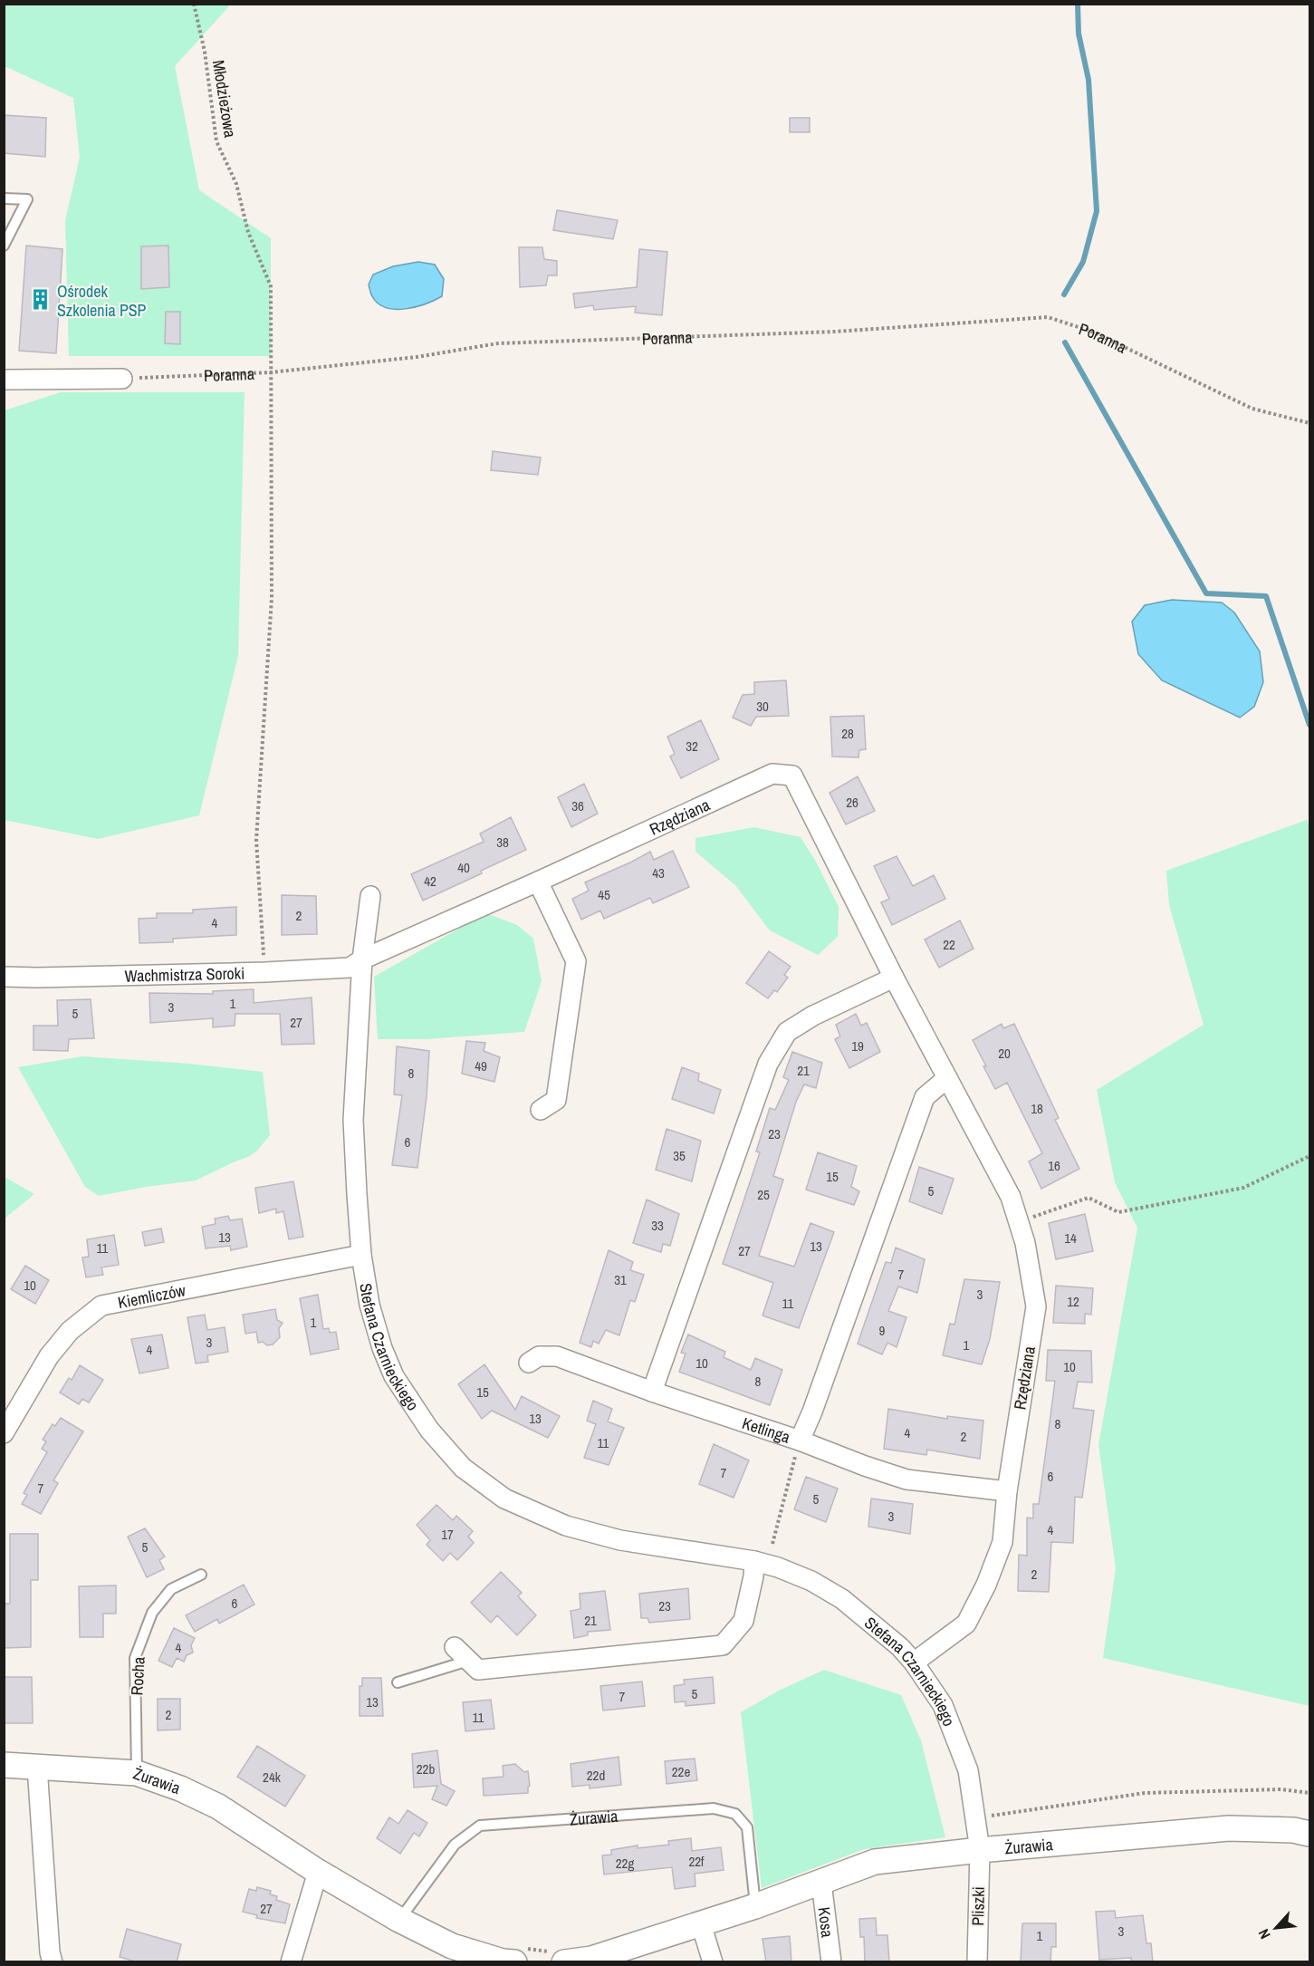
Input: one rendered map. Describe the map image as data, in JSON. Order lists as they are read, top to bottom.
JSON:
{
  "streets": {
    "street": [
      "Rzędziana",
      "Wachmistrza Soroki",
      "Kiemliczów",
      "Stefana Czarnieckiego",
      "Ketlinga",
      "Żurawia",
      "Pliszki",
      "Kosa"
    ],
    "lane": ["Rocha"],
    "path": ["Młodzieżowa", "Poranna"]
  },
  "crossings": [
    ["Młodzieżowa", "Poranna"],
    ["Rzędziana", "Wachmistrza Soroki"],
    ["Rzędziana", "Stefana Czarnieckiego"],
    ["Rzędziana", "Ketlinga"],
    ["Wachmistrza Soroki", "Stefana Czarnieckiego"],
    ["Kiemliczów", "Stefana Czarnieckiego"],
    ["Stefana Czarnieckiego", "Żurawia"],
    ["Stefana Czarnieckiego", "Pliszki"],
    ["Rocha", "Żurawia"],
    ["Żurawia", "Pliszki"],
    ["Żurawia", "Kosa"]
  ],
  "places": {
    "building": ["Ośrodek Szkolenia PSP"]
  },
  "house_numbers": [
    "30",
    "28",
    "32",
    "26",
    "36",
    "38",
    "40",
    "43",
    "42",
    "45",
    "2",
    "4",
    "22",
    "1",
    "3",
    "5",
    "27",
    "19",
    "20",
    "49",
    "21",
    "8",
    "18",
    "23",
    "6",
    "35",
    "16",
    "15",
    "5",
    "25",
    "33",
    "13",
    "14",
    "13",
    "11",
    "27",
    "7",
    "31",
    "10",
    "3",
    "12",
    "11",
    "1",
    "9",
    "3",
    "1",
    "4",
    "10",
    "10",
    "8",
    "15",
    "13",
    "8",
    "4",
    "2",
    "11",
    "7",
    "6",
    "7",
    "5",
    "3",
    "4",
    "17",
    "5",
    "2",
    "6",
    "23",
    "21",
    "4",
    "5",
    "7",
    "13",
    "2",
    "11",
    "22b",
    "22e",
    "22d",
    "24k",
    "22f",
    "22g",
    "27",
    "3",
    "1"
  ],
  "north": "bottom left"
}
